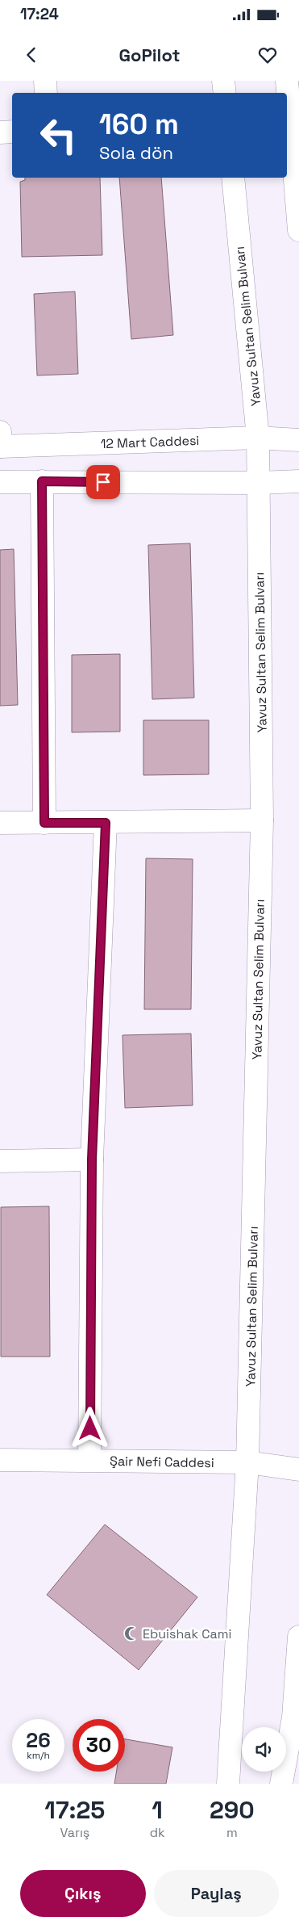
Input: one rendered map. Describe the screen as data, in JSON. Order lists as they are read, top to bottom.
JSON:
{
  "streets": {
    "street": ["Yavuz Sultan Selim Bulvarı", "12 Mart Caddesi", "Şair Nefi Caddesi"]
  },
  "crossings": [
    ["Yavuz Sultan Selim Bulvarı", "12 Mart Caddesi"],
    ["Yavuz Sultan Selim Bulvarı", "Şair Nefi Caddesi"]
  ],
  "places": {
    "mosque": ["Ebuishak Cami"]
  },
  "page": {
    "status": "17:24",
    "header": "GoPilot",
    "turn": ["160 m", "Sola dön"],
    "speed": "26 km/h",
    "limit": "30",
    "eta": [
      "17:25",
      "Varış",
      "1",
      "dk",
      "290",
      "m"
    ],
    "buttons": ["Çıkış", "Paylaş"]
  }
}
